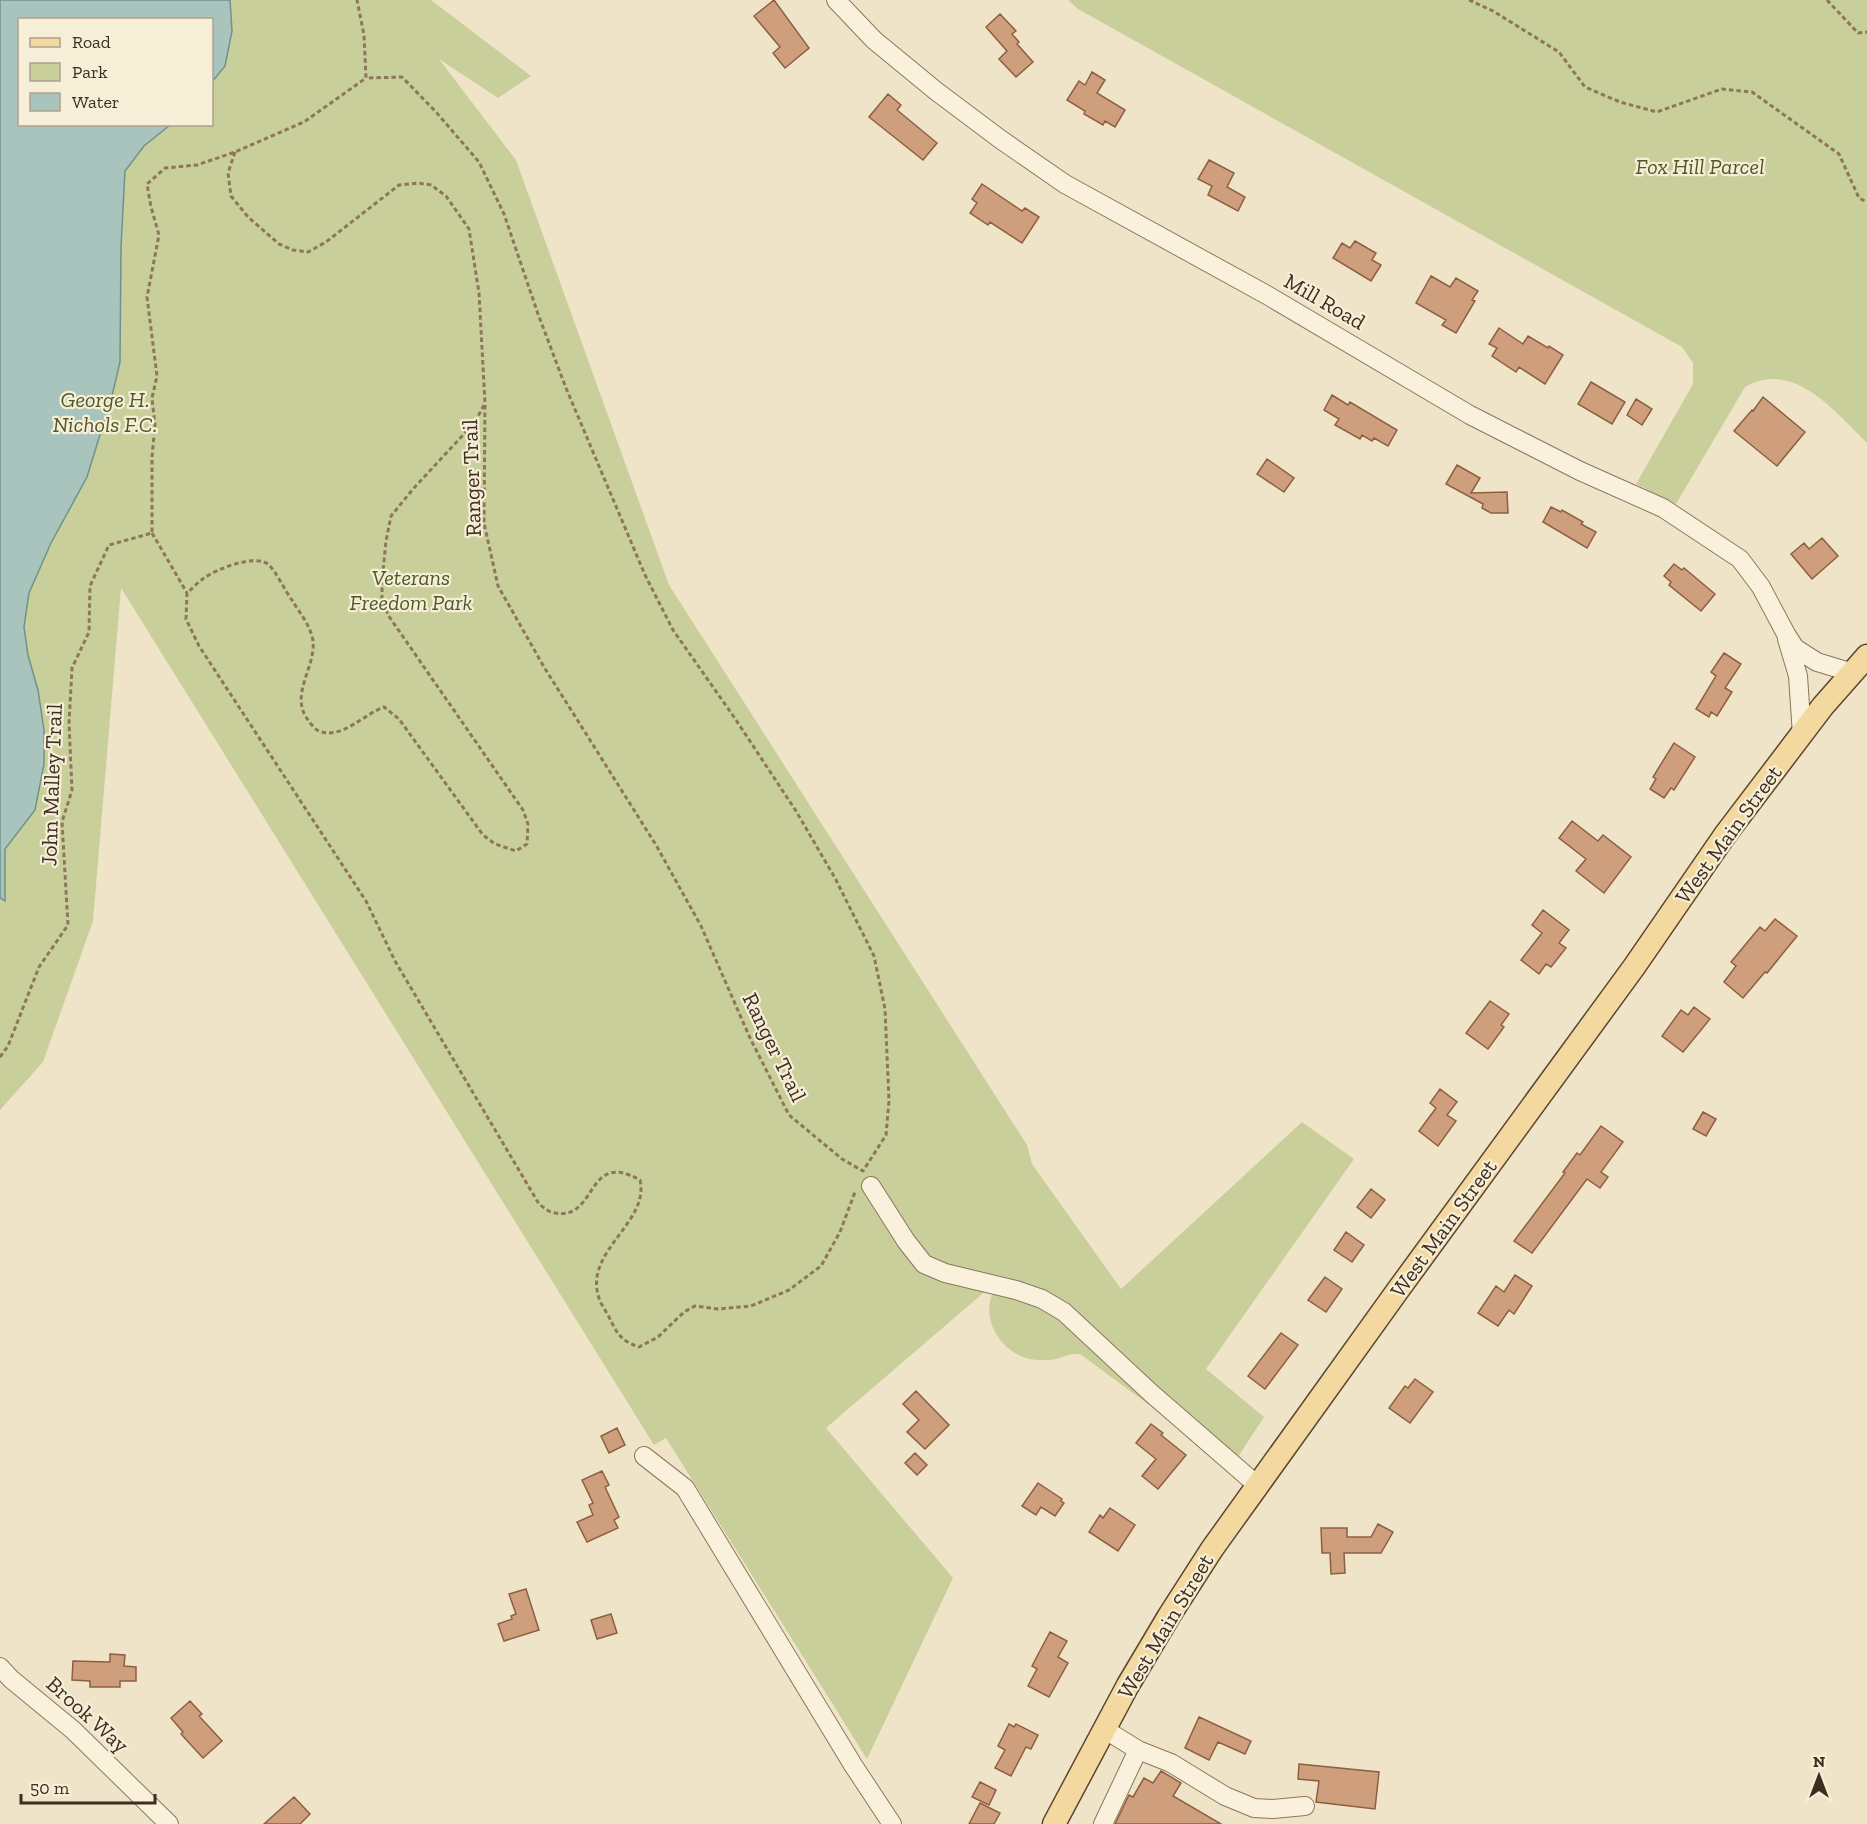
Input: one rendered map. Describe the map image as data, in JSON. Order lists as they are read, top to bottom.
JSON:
{
  "streets": {
    "main road": ["West Main Street"],
    "street": ["Mill Road", "Brook Way"],
    "path": ["Ranger Trail", "John Malley Trail"]
  },
  "crossings": [
    ["Mill Road", "West Main Street"]
  ],
  "parks": ["Fox Hill Parcel", "George H. Nichols F.C.", "Veterans Freedom Park"],
  "legend": ["Road", "Park", "Water"],
  "scale_bar": "50 m",
  "north": "top"
}
